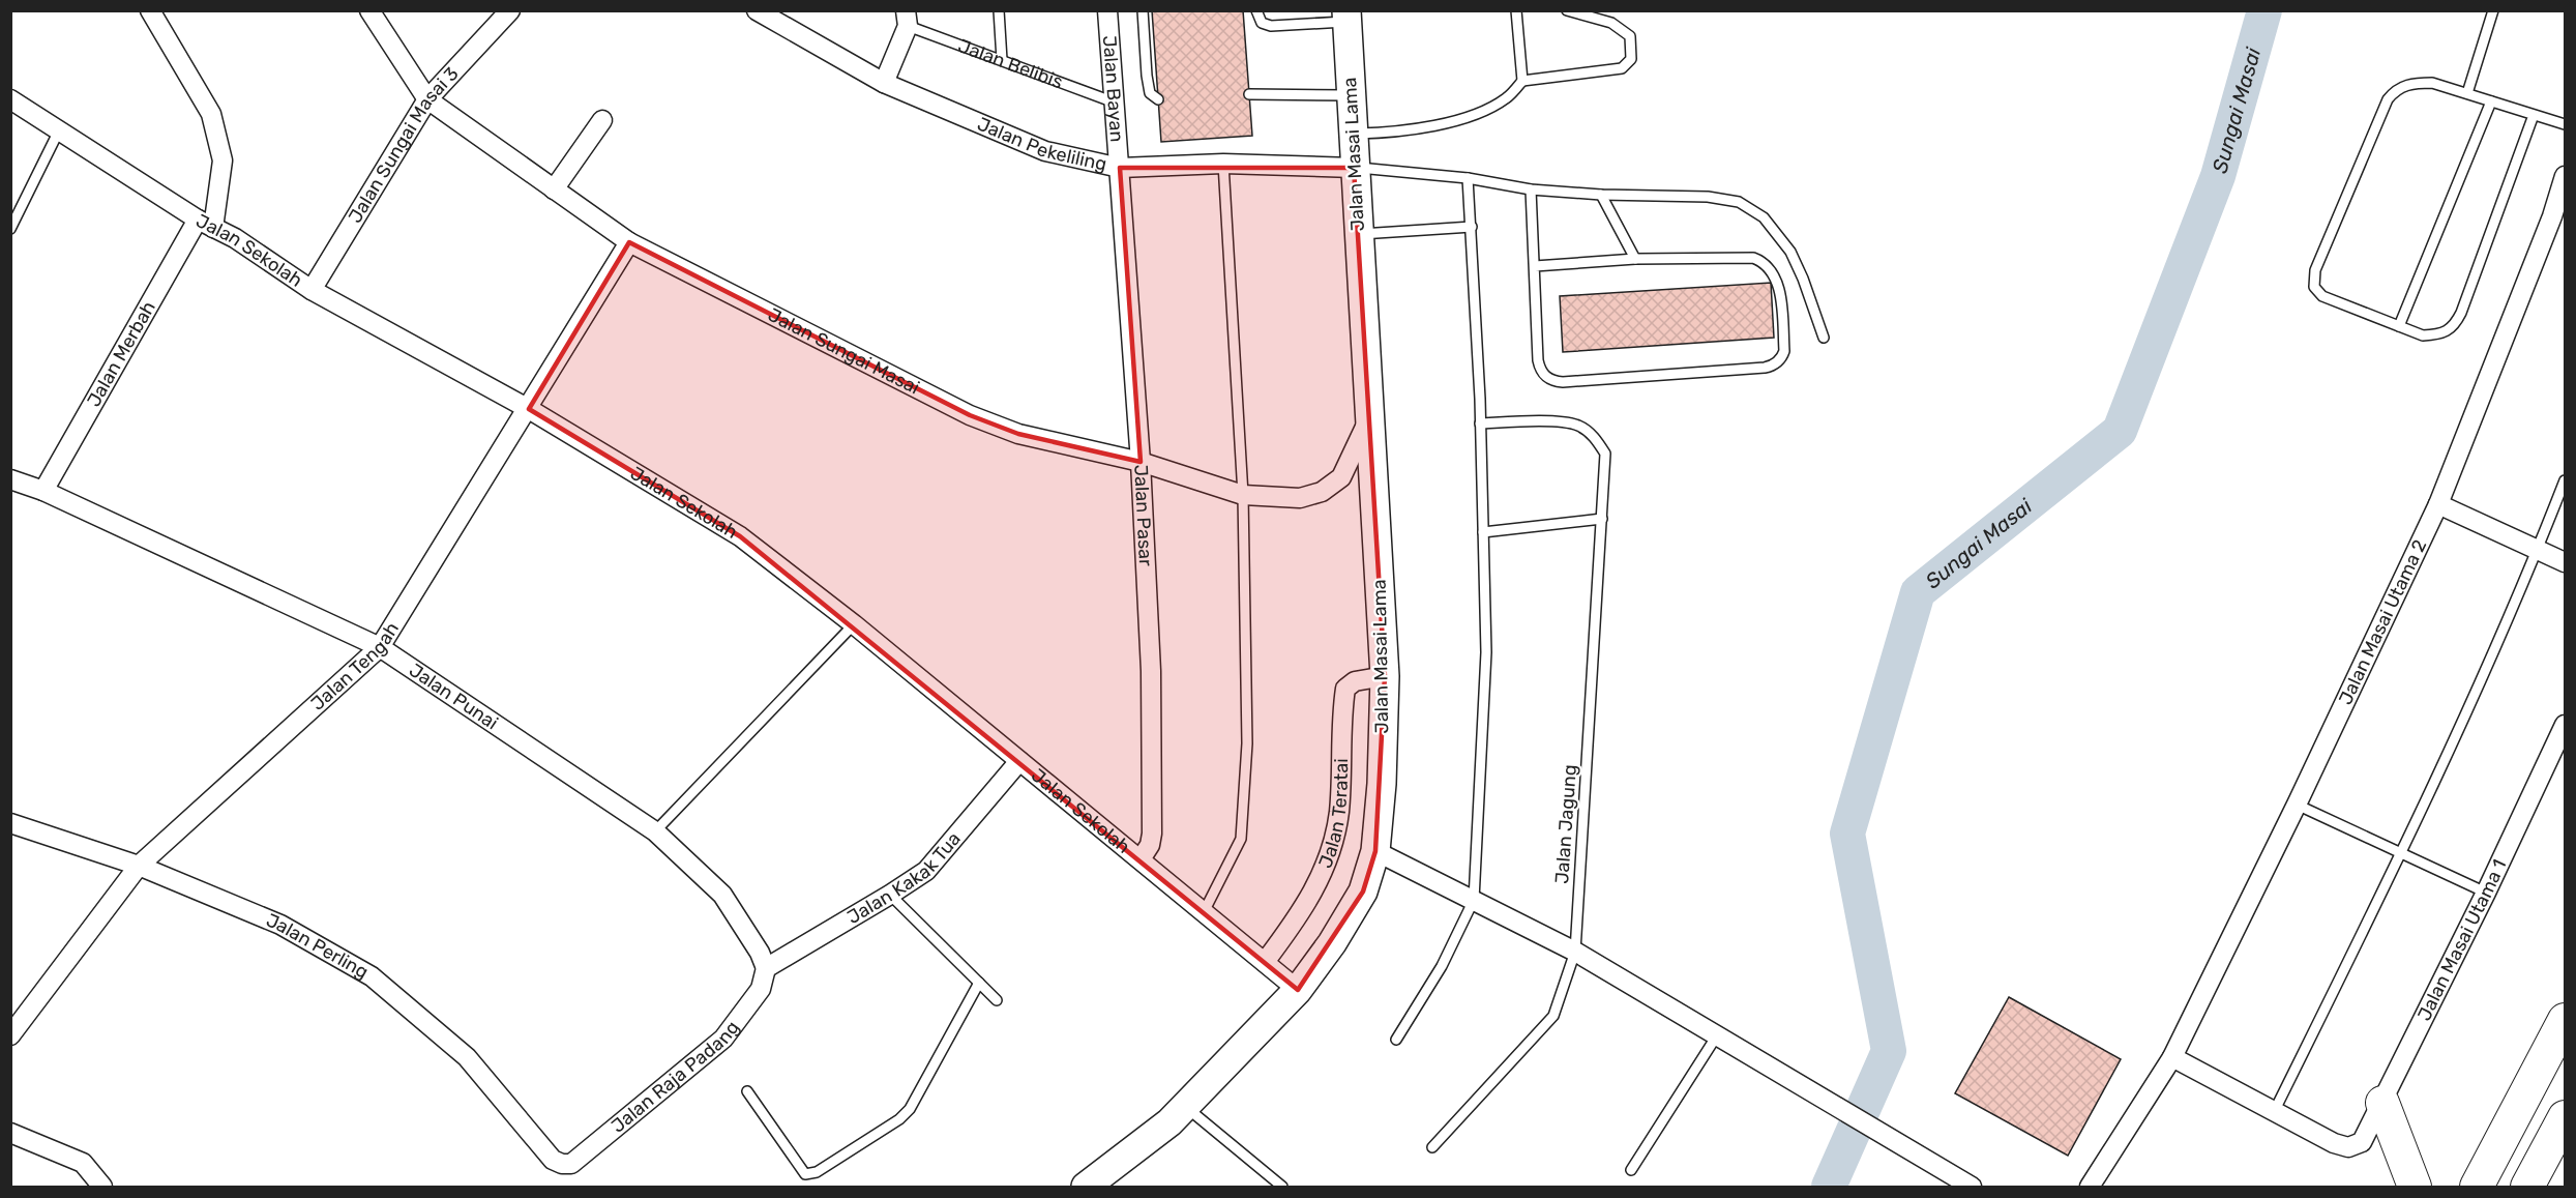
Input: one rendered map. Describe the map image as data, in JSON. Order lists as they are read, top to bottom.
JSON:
{
  "streets": {
    "main road": ["Jalan Masai Lama"],
    "street": [
      "Jalan Belibis",
      "Jalan Bayan",
      "Jalan Pekeliling",
      "Jalan Sungai Masai 3",
      "Jalan Sekolah",
      "Jalan Sungai Masai",
      "Jalan Merbah",
      "Jalan Pasar",
      "Jalan Masai Utama 2",
      "Jalan Tengah",
      "Jalan Punai",
      "Jalan Teratai",
      "Jalan Kakak Tua",
      "Jalan Masai Utama 1",
      "Jalan Perling",
      "Jalan Raja Padang"
    ],
    "lane": ["Jalan Jagung"]
  },
  "crossings": [
    ["Jalan Belibis", "Jalan Bayan"],
    ["Jalan Belibis", "Jalan Pekeliling"],
    ["Jalan Bayan", "Jalan Pekeliling"],
    ["Jalan Bayan", "Jalan Pasar"],
    ["Jalan Pekeliling", "Jalan Masai Lama"],
    ["Jalan Pekeliling", "Jalan Pasar"],
    ["Jalan Sungai Masai 3", "Jalan Sekolah"],
    ["Jalan Sungai Masai 3", "Jalan Sungai Masai"],
    ["Jalan Masai Lama", "Jalan Sekolah"],
    ["Jalan Masai Lama", "Jalan Sungai Masai"],
    ["Jalan Masai Lama", "Jalan Teratai"],
    ["Jalan Sekolah", "Jalan Merbah"],
    ["Jalan Sekolah", "Jalan Pasar"],
    ["Jalan Sekolah", "Jalan Tengah"],
    ["Jalan Sekolah", "Jalan Teratai"],
    ["Jalan Sekolah", "Jalan Kakak Tua"],
    ["Jalan Sungai Masai", "Jalan Pasar"],
    ["Jalan Sungai Masai", "Jalan Tengah"],
    ["Jalan Merbah", "Jalan Punai"],
    ["Jalan Tengah", "Jalan Punai"],
    ["Jalan Tengah", "Jalan Perling"],
    ["Jalan Punai", "Jalan Kakak Tua"],
    ["Jalan Punai", "Jalan Raja Padang"],
    ["Jalan Kakak Tua", "Jalan Raja Padang"],
    ["Jalan Perling", "Jalan Raja Padang"]
  ],
  "water": ["Sungai Masai"]
}
